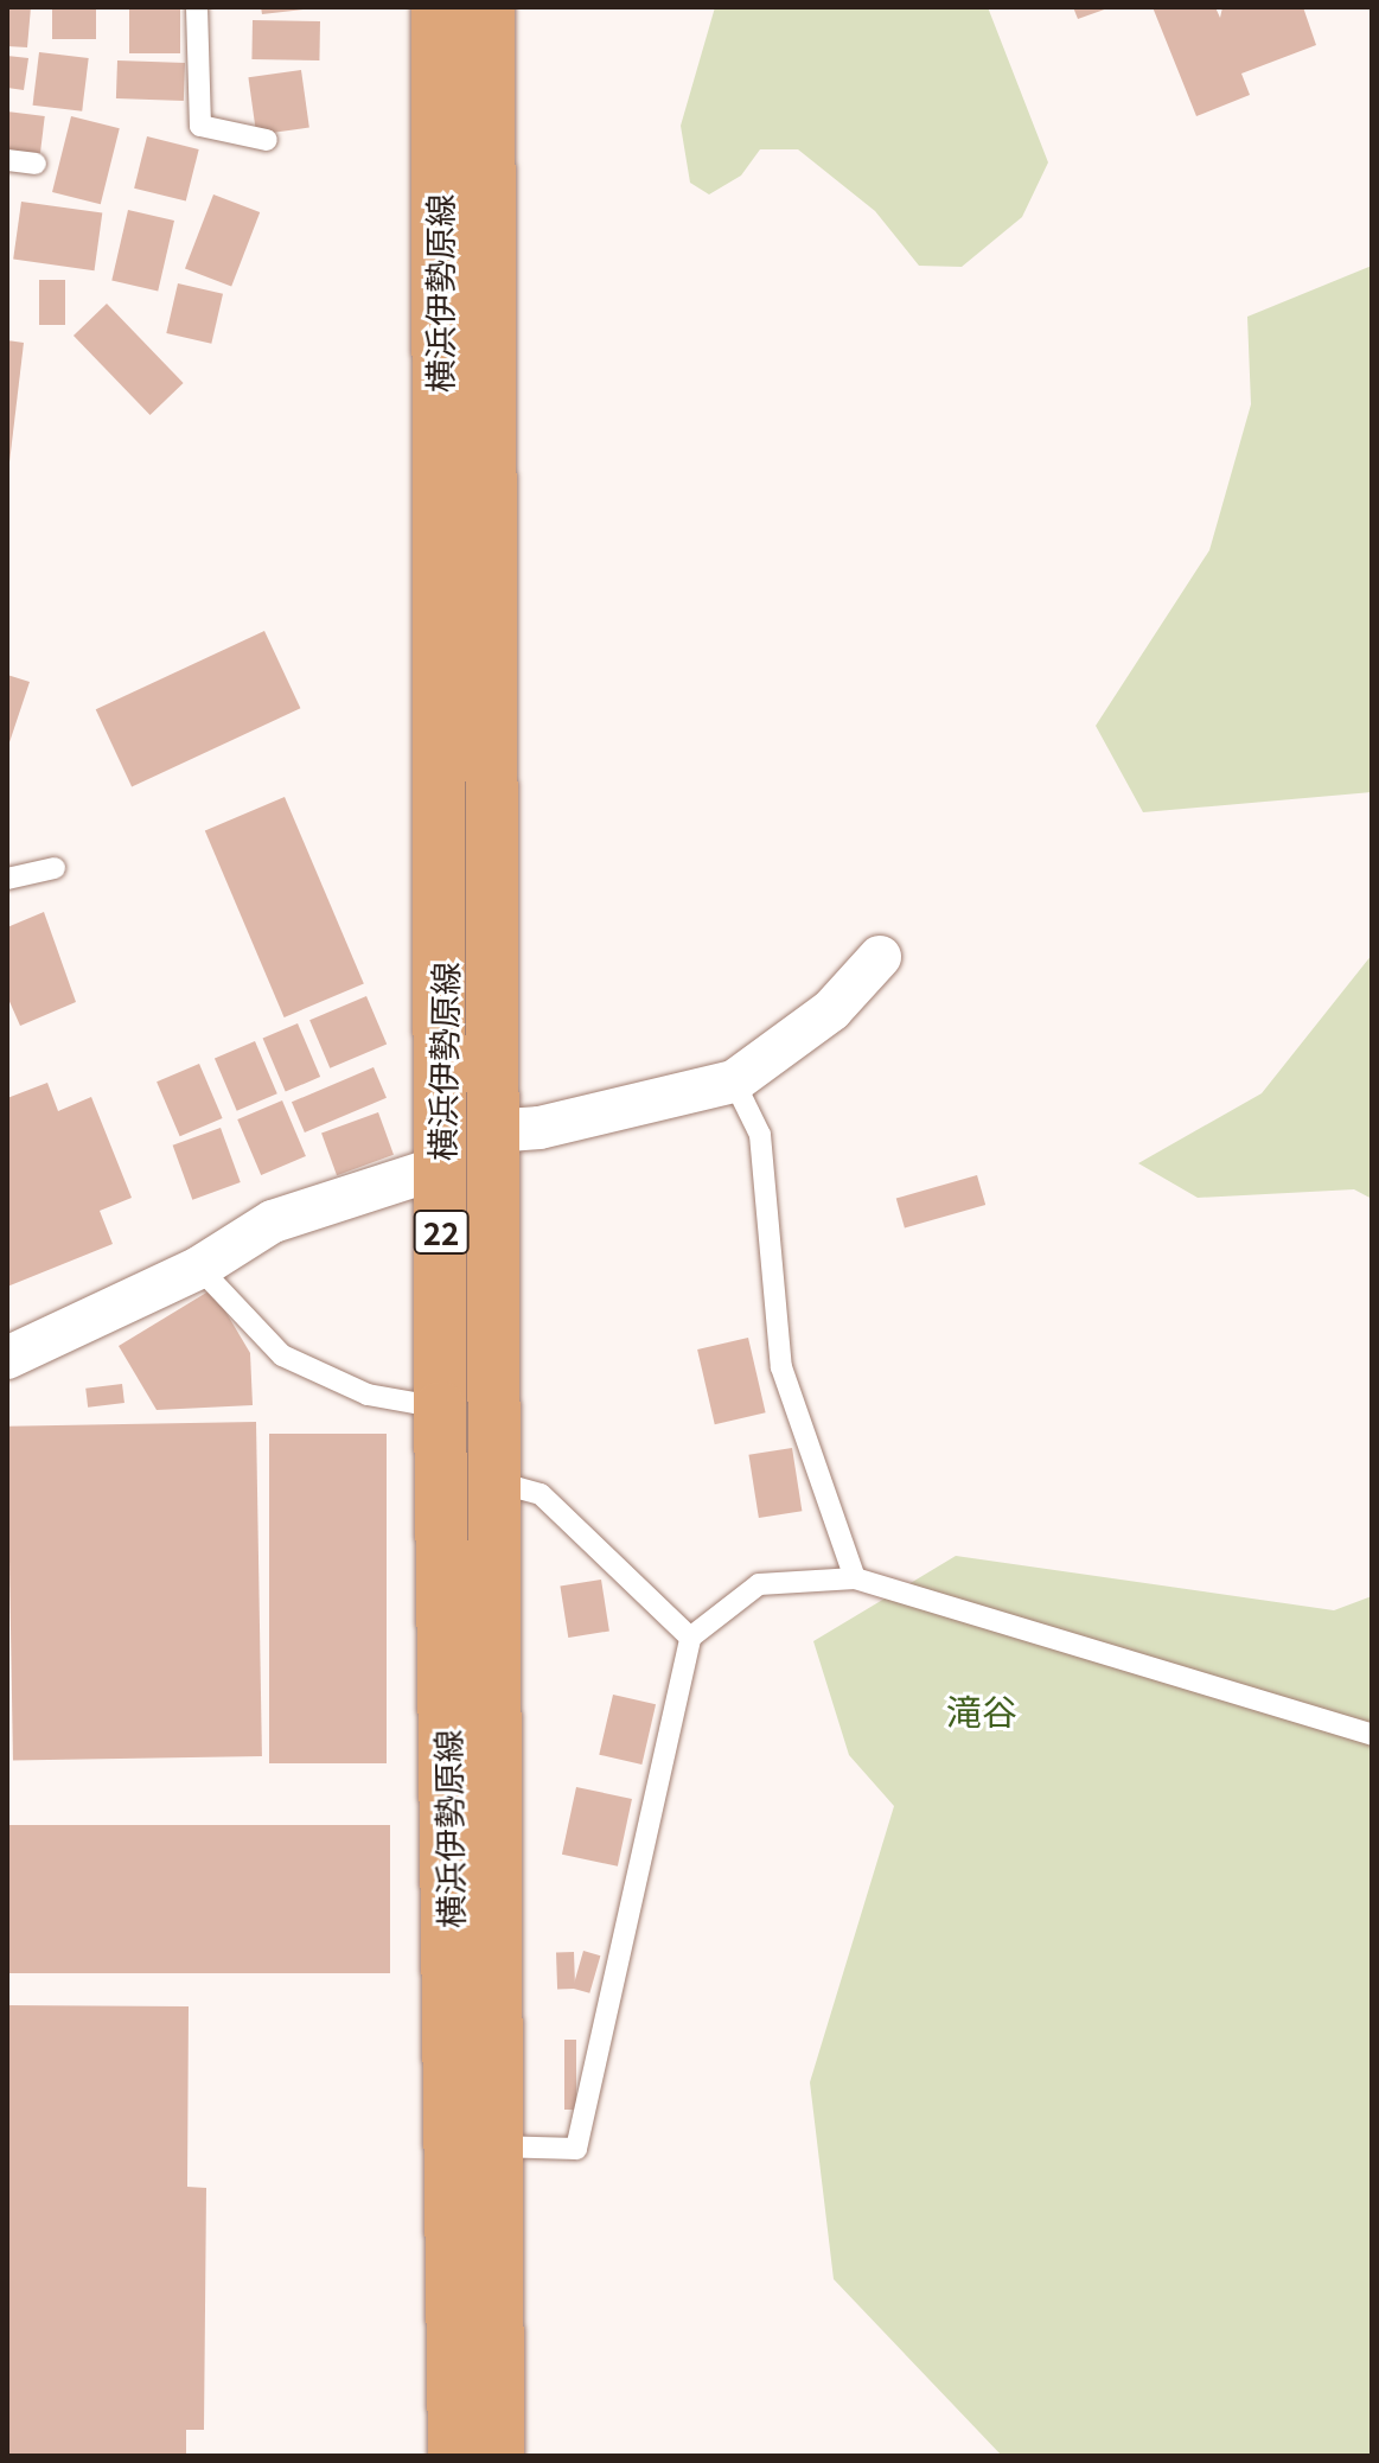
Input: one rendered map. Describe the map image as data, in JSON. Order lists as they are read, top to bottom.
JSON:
{
  "streets": {
    "main road": ["横浜伊勢原線", "22"]
  },
  "districts": ["滝谷"]
}
